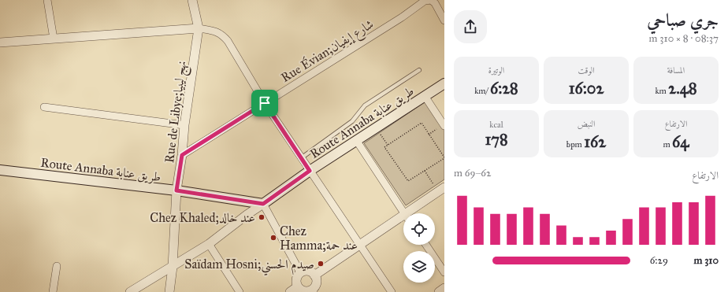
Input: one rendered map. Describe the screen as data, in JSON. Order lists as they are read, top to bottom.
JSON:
{
  "streets": {
    "main road": ["Route Annaba طريق عنابة"],
    "street": ["Rue Évian;شارع إيفيان", "Rue de Libye;نهج ليبيا"]
  },
  "crossings": [
    ["Rue Évian;شارع إيفيان", "Rue de Libye;نهج ليبيا"],
    ["Rue de Libye;نهج ليبيا", "Route Annaba طريق عنابة"]
  ],
  "places": ["Chez Khaled;عند خالد", "Chez Hamma;عند حمة", "Saïdam Hosni;صيدم الحسني"],
  "page": {
    "heading": ["جري صباحي", "08:37 · 8 × 310 m"],
    "stats": [
      ["المسافة", "2.48 km"],
      ["الوقت", "16:02"],
      ["الوتيرة", "6:28 /km"],
      ["الارتفاع", "64 m"],
      ["النبض", "162 bpm"],
      ["kcal", "178"]
    ],
    "chart": ["الارتفاع", "62–69 m"],
    "list": [
      {
        "name": "310 m",
        "note": "6:29"
      }
    ]
  }
}
